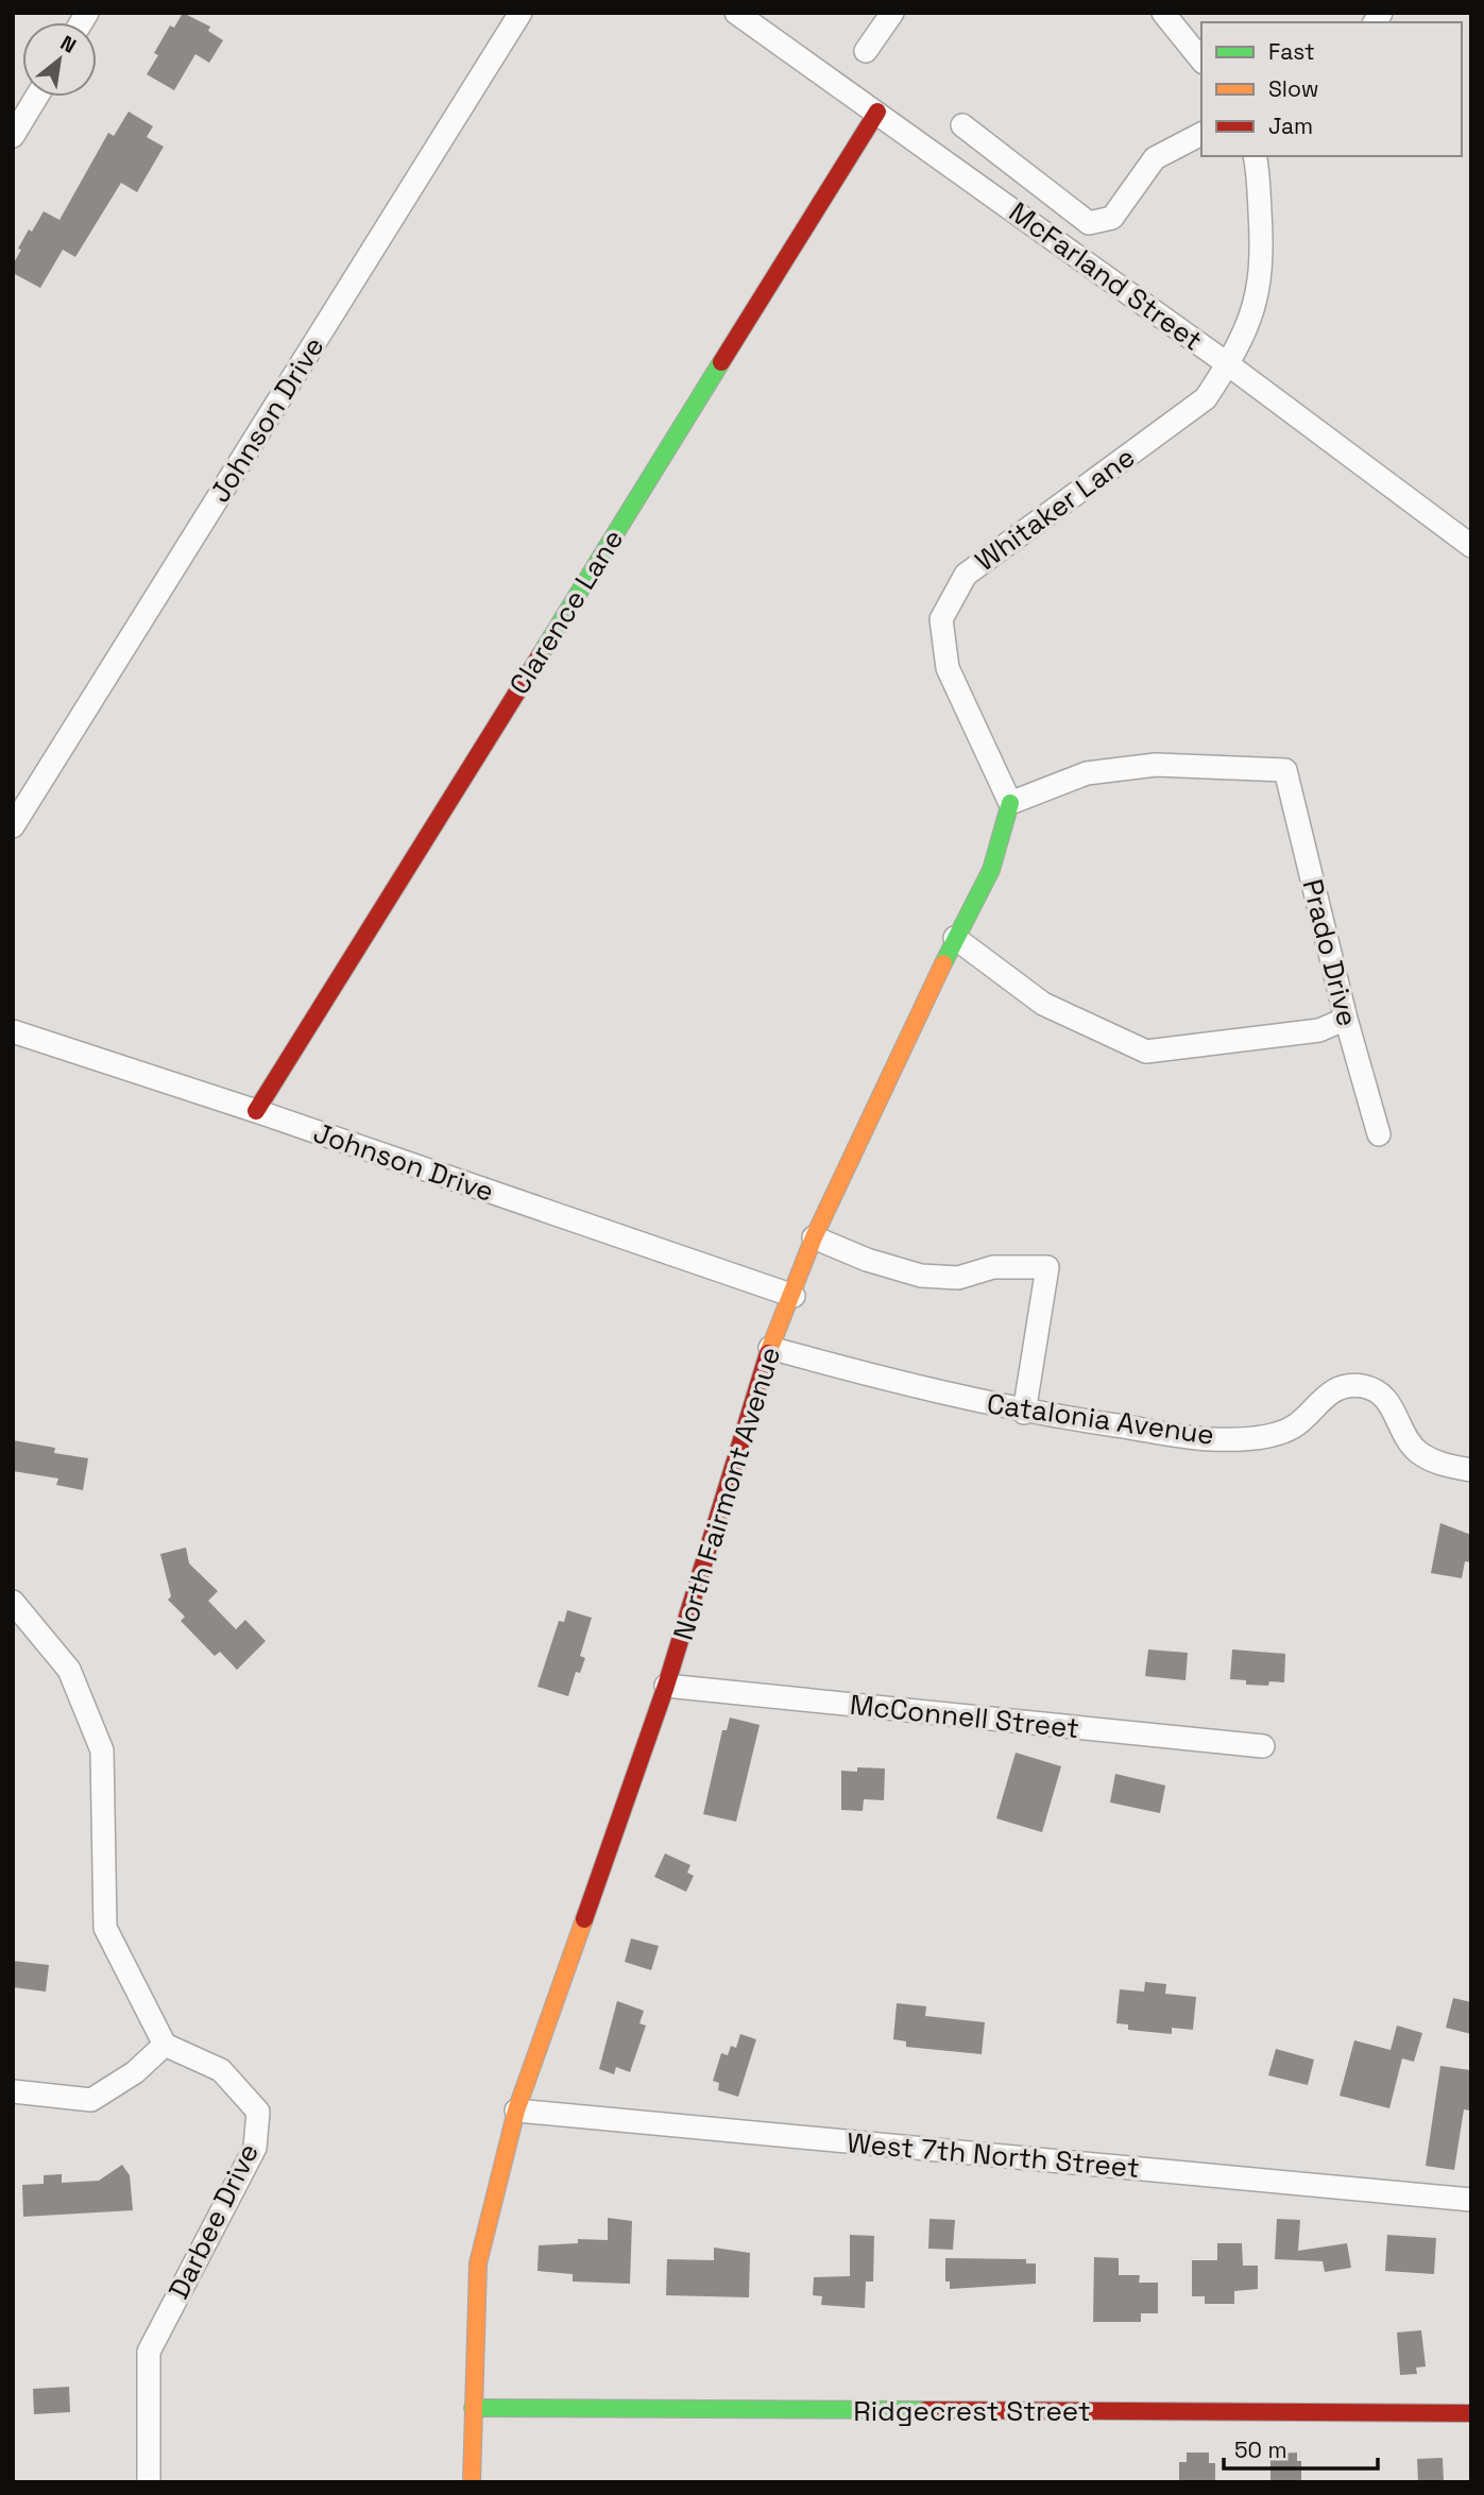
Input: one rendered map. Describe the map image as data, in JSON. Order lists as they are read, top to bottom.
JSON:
{
  "streets": {
    "street": [
      "McFarland Street",
      "Johnson Drive",
      "Whitaker Lane",
      "Clarence Lane",
      "Prado Drive",
      "Catalonia Avenue",
      "North Fairmont Avenue",
      "McConnell Street",
      "West 7th North Street",
      "Darbee Drive",
      "Ridgecrest Street"
    ]
  },
  "crossings": [
    ["McFarland Street", "Whitaker Lane"],
    ["McFarland Street", "Clarence Lane"],
    ["Johnson Drive", "Clarence Lane"],
    ["Johnson Drive", "North Fairmont Avenue"],
    ["Whitaker Lane", "Prado Drive"],
    ["Whitaker Lane", "North Fairmont Avenue"],
    ["Prado Drive", "North Fairmont Avenue"],
    ["Catalonia Avenue", "North Fairmont Avenue"],
    ["North Fairmont Avenue", "McConnell Street"],
    ["North Fairmont Avenue", "West 7th North Street"],
    ["North Fairmont Avenue", "Ridgecrest Street"]
  ],
  "legend": ["Fast", "Slow", "Jam"],
  "scale_bar": "50 m",
  "north": "top right"
}
